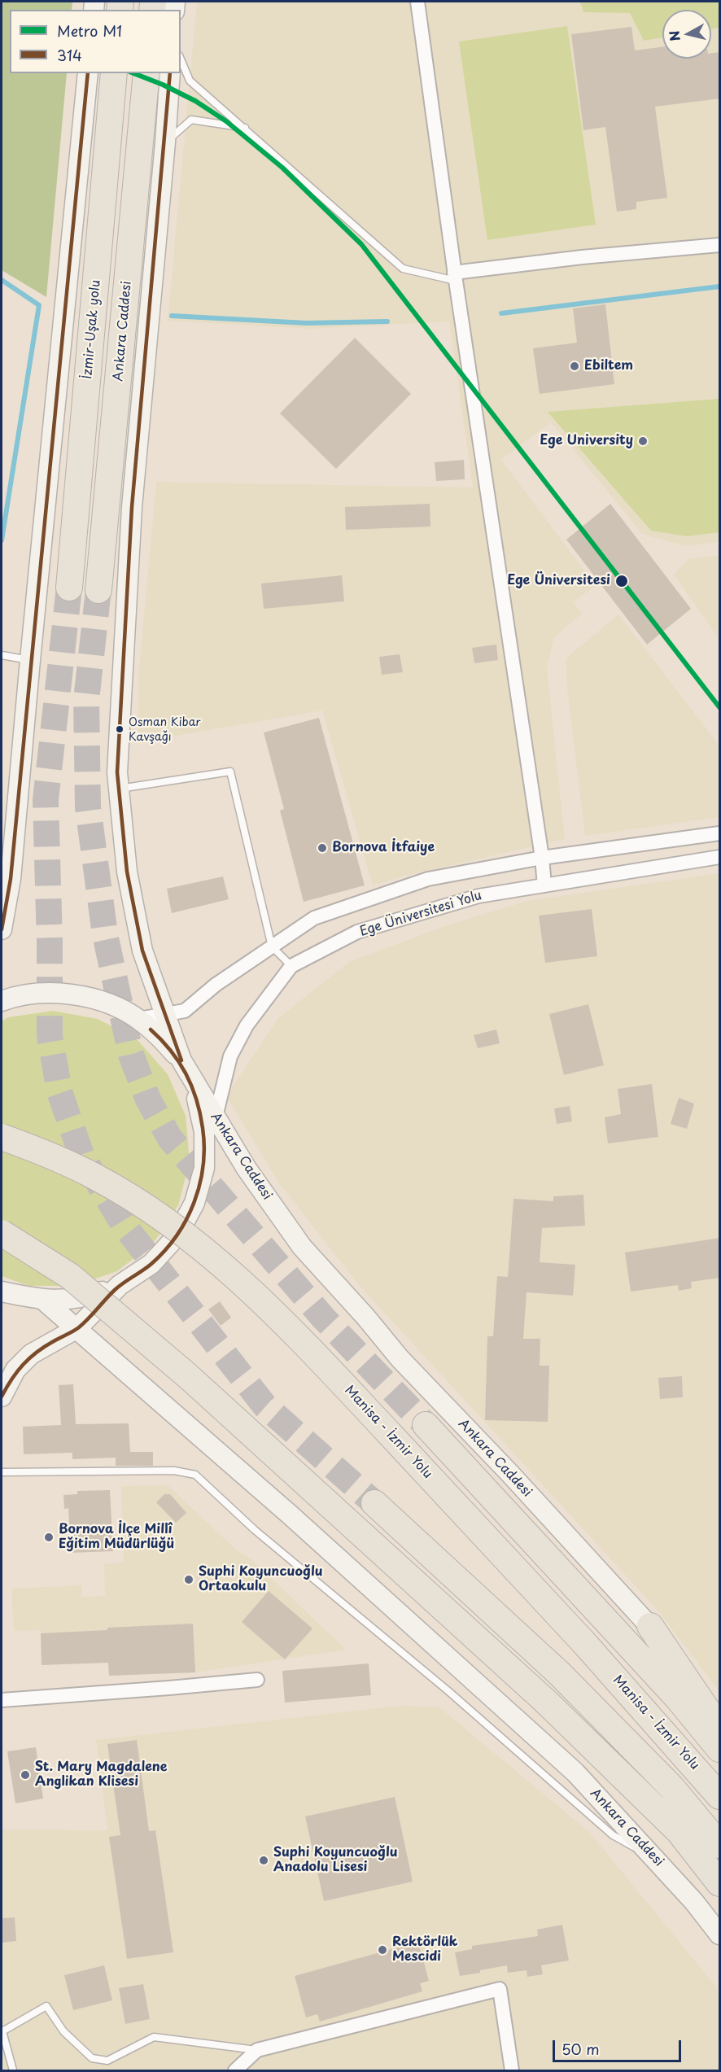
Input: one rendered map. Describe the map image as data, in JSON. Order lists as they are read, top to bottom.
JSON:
{
  "streets": {
    "highway": ["İzmir-Uşak yolu", "Ankara Caddesi", "Manisa - İzmir Yolu"],
    "street": ["Ege Üniversitesi Yolu"]
  },
  "crossings": [
    ["Ankara Caddesi", "Ege Üniversitesi Yolu"]
  ],
  "places": [
    "Ebiltem",
    "Ege University",
    "Ege Üniversitesi",
    "Osman Kibar Kavşağı",
    "Bornova İtfaiye",
    "Bornova İlçe Millî Eğitim Müdürlüğü",
    "Suphi Koyuncuoğlu Ortaokulu",
    "St. Mary Magdalene Anglikan Klisesi",
    "Suphi Koyuncuoğlu Anadolu Lisesi",
    "Rektörlük Mescidi"
  ],
  "lines": ["metro line M1", "transit line 314"],
  "legend": ["Metro M1", "314"],
  "scale_bar": "50 m",
  "north": "left"
}
